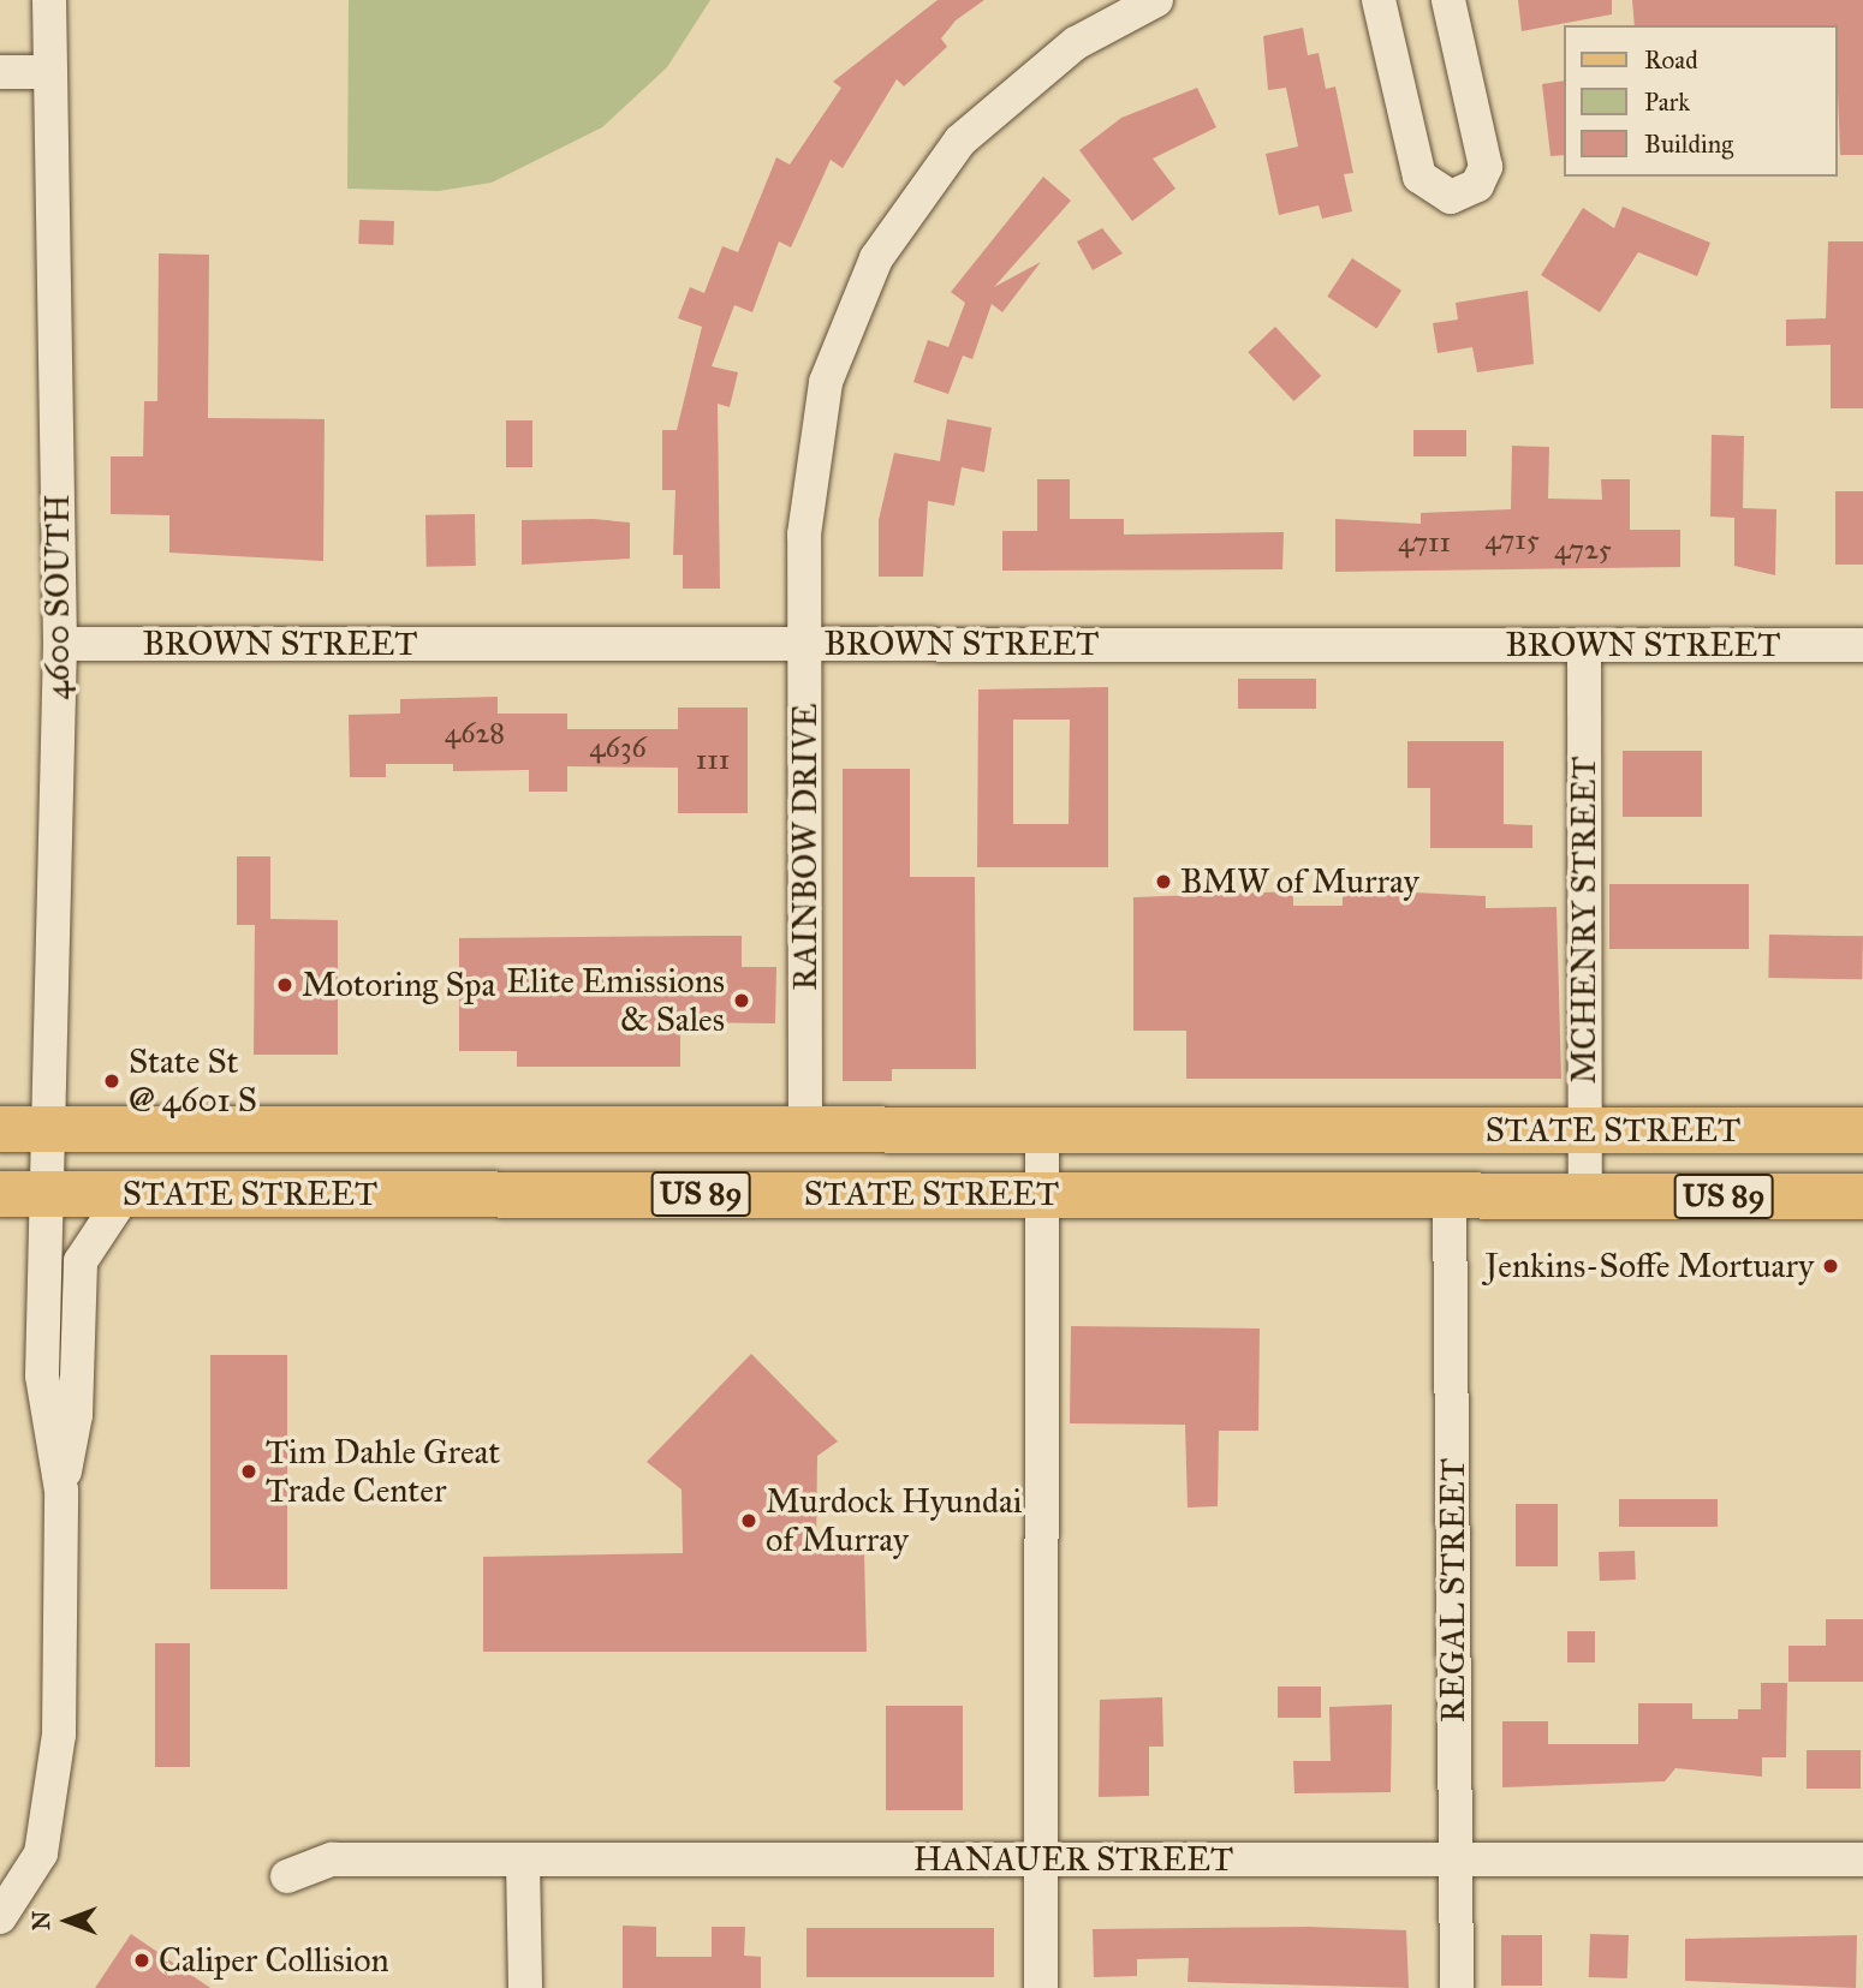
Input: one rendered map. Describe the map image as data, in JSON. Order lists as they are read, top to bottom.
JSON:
{
  "streets": {
    "main road": ["STATE STREET", "US 89"],
    "street": [
      "4600 SOUTH",
      "BROWN STREET",
      "RAINBOW DRIVE",
      "MCHENRY STREET",
      "REGAL STREET",
      "HANAUER STREET"
    ]
  },
  "crossings": [
    ["4600 SOUTH", "BROWN STREET"],
    ["4600 SOUTH", "STATE STREET"],
    ["BROWN STREET", "RAINBOW DRIVE"],
    ["BROWN STREET", "MCHENRY STREET"],
    ["RAINBOW DRIVE", "STATE STREET"],
    ["MCHENRY STREET", "STATE STREET"],
    ["STATE STREET", "REGAL STREET"],
    ["REGAL STREET", "HANAUER STREET"]
  ],
  "places": [
    "BMW of Murray",
    "Motoring Spa",
    "Elite Emissions & Sales",
    "State St @ 4601 S",
    "Jenkins-Soffe Mortuary",
    "Tim Dahle Great Trade Center",
    "Murdock Hyundai of Murray",
    "Caliper Collision"
  ],
  "house_numbers": [
    "4715",
    "4711",
    "4725",
    "4628",
    "4636",
    "111"
  ],
  "legend": ["Road", "Park", "Building"],
  "north": "left"
}
